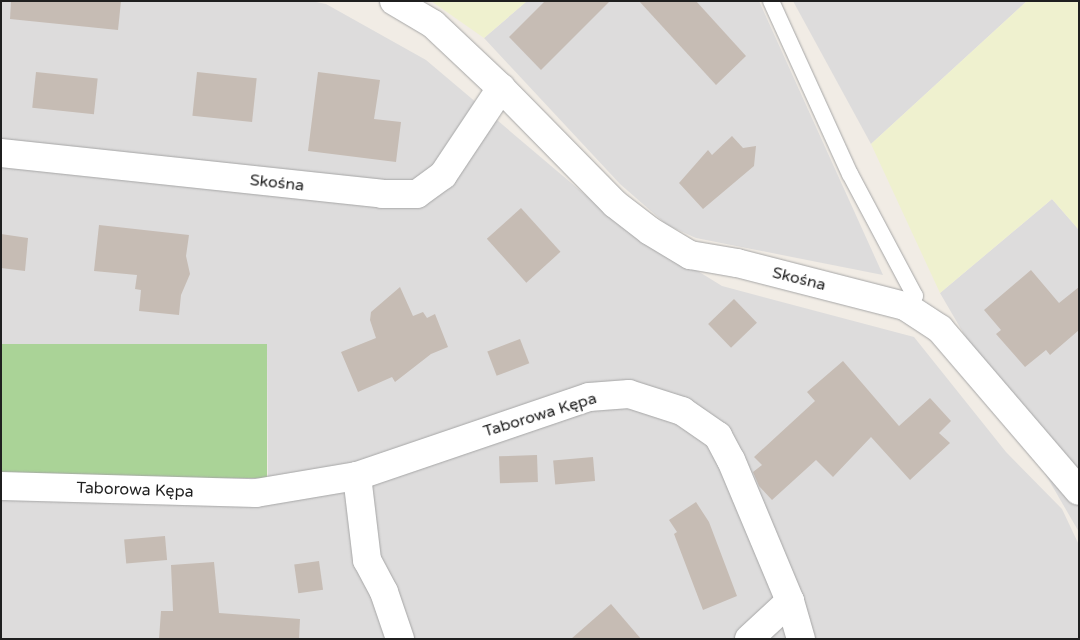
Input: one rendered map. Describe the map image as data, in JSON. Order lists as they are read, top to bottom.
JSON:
{
  "streets": {
    "street": ["Skośna", "Taborowa Kępa"]
  }
}
